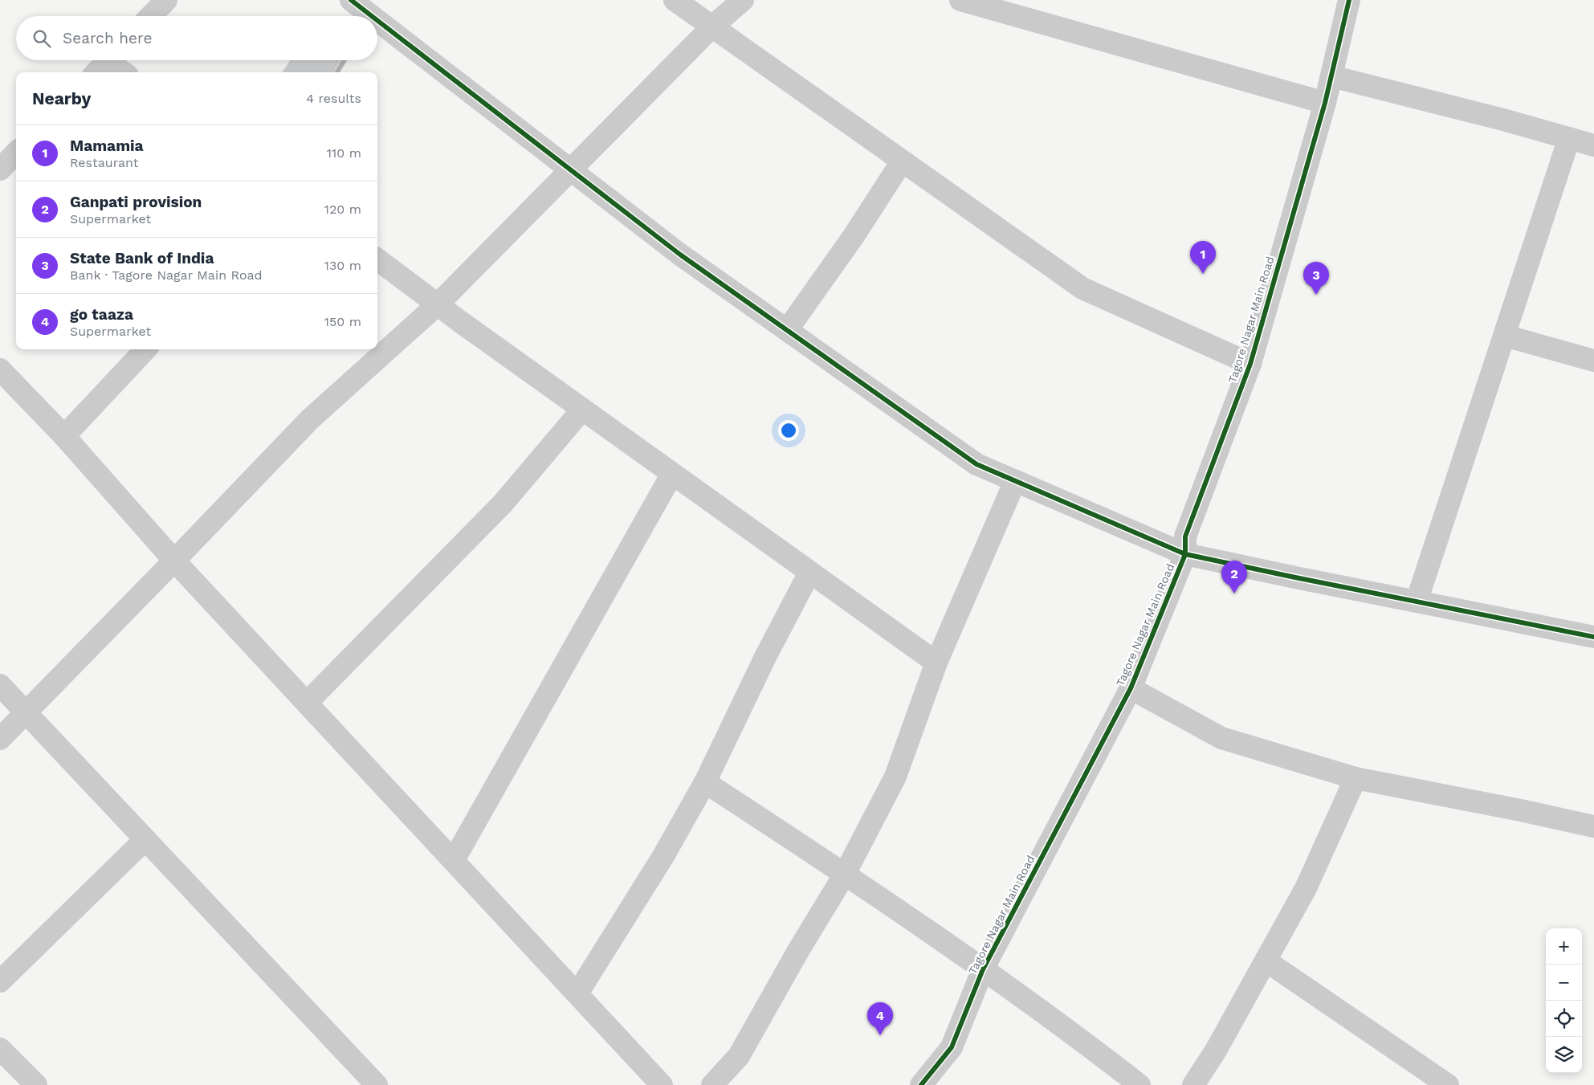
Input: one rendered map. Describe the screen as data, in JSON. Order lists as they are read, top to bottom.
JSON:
{
  "streets": {
    "street": ["Tagore Nagar Main Road"]
  },
  "page": {
    "search": "Search here",
    "heading": ["Nearby", "4 results"],
    "list": [
      {
        "mark": "1",
        "name": "Mamamia",
        "note": "Restaurant",
        "value": "110 m"
      },
      {
        "mark": "2",
        "name": "Ganpati provision",
        "note": "Supermarket",
        "value": "120 m"
      },
      {
        "mark": "3",
        "name": "State Bank of India",
        "note": "Bank · Tagore Nagar Main Road",
        "value": "130 m"
      },
      {
        "mark": "4",
        "name": "go taaza",
        "note": "Supermarket",
        "value": "150 m"
      }
    ],
    "pins": [
      "1",
      "3",
      "2",
      "4"
    ],
    "map_buttons": ["+", "−"]
  }
}
